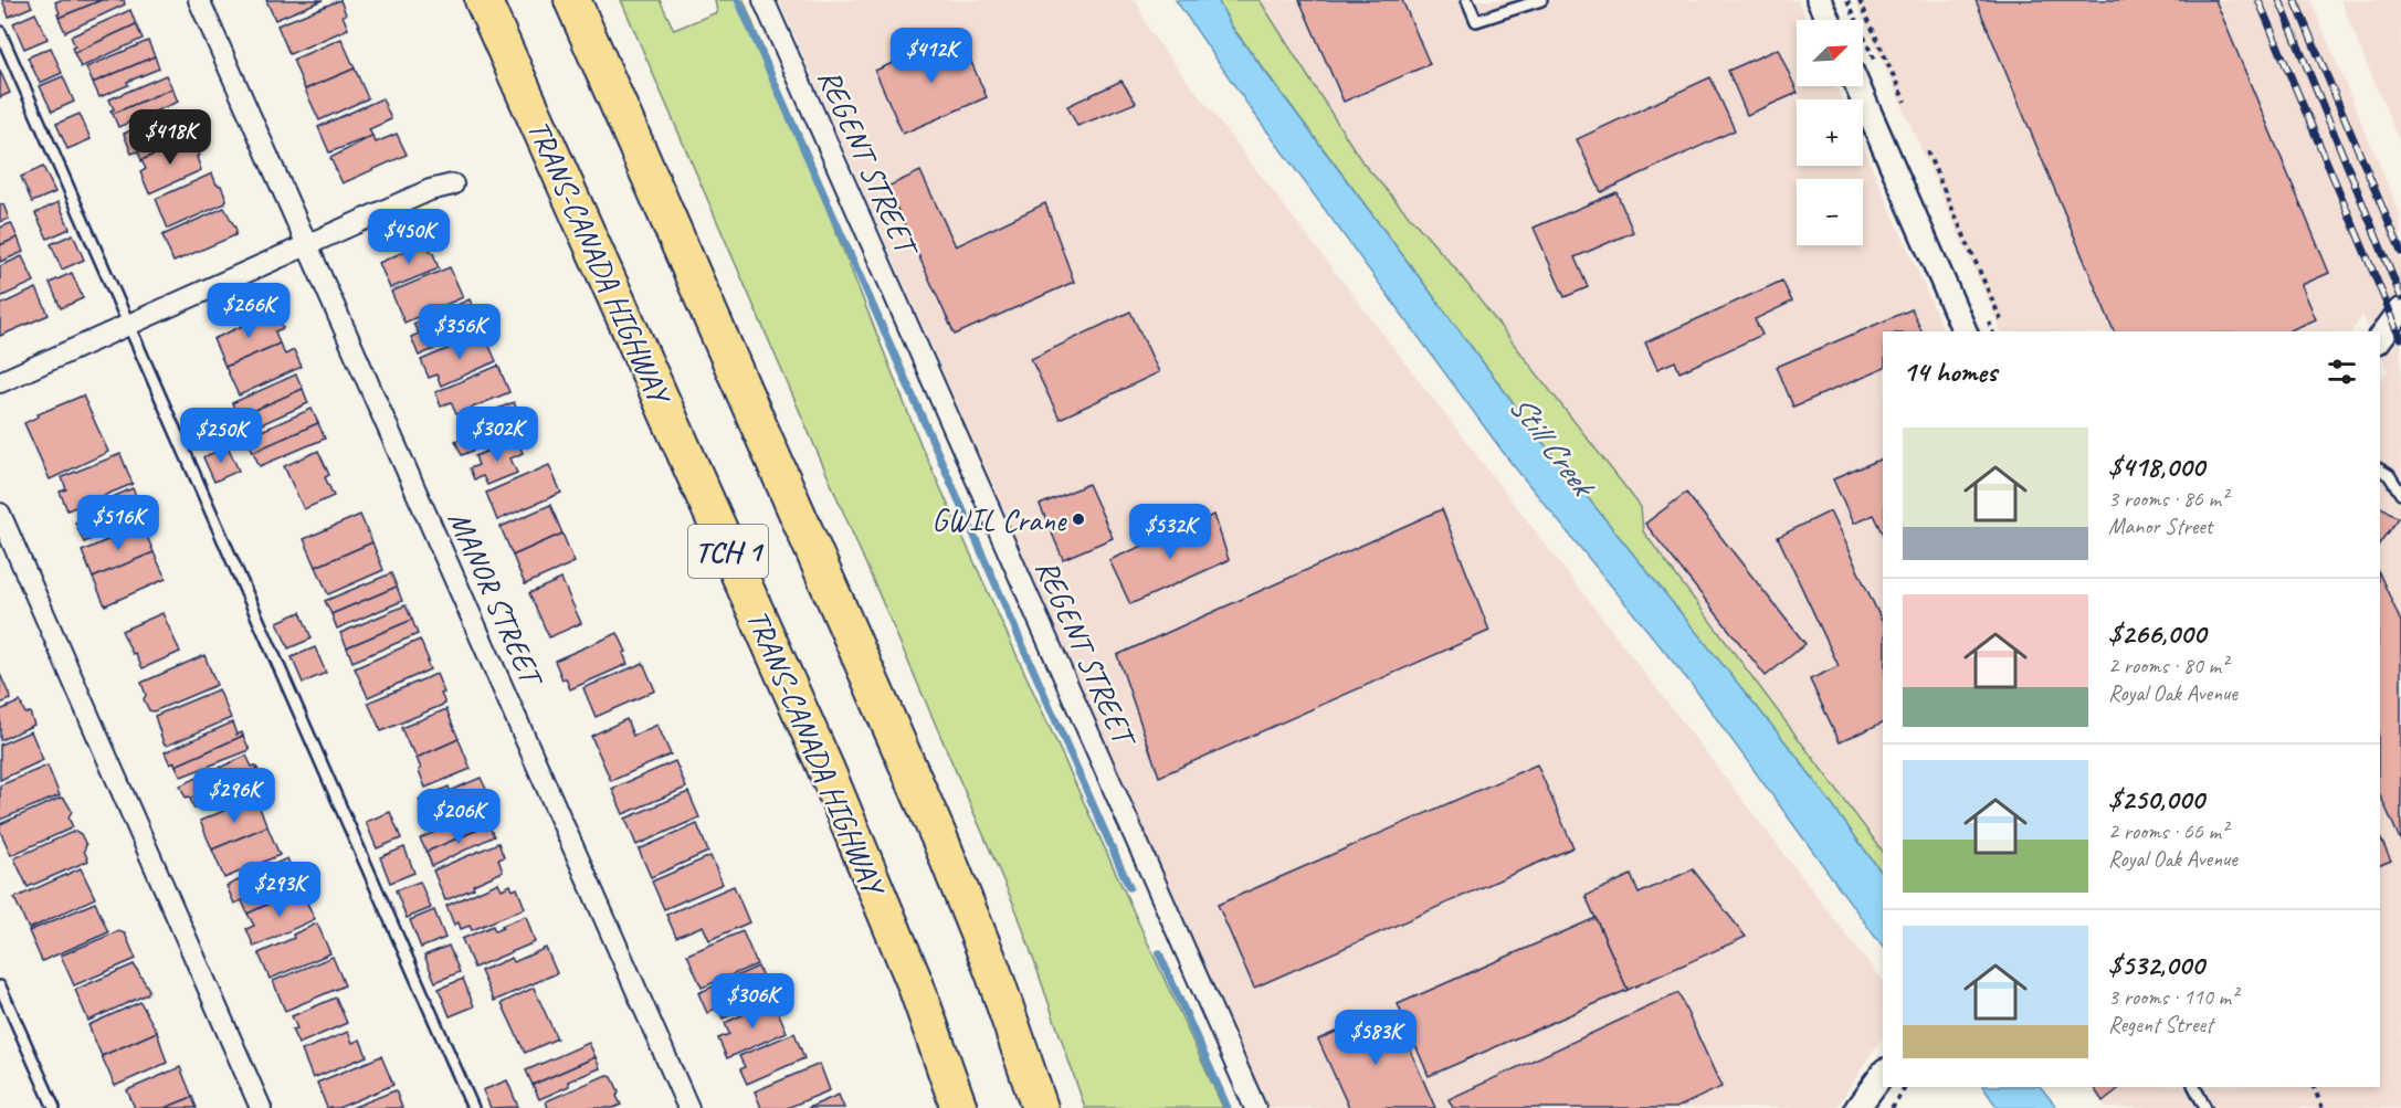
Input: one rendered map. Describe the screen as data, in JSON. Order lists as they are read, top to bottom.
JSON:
{
  "streets": {
    "highway": ["TRANS-CANADA HIGHWAY", "TCH 1"],
    "street": ["REGENT STREET", "MANOR STREET"]
  },
  "water": ["Still Creek"],
  "places": ["GWIL Crane"],
  "north": "top right",
  "page": {
    "map_buttons": ["+", "−"],
    "price": [
      "$412K",
      "$418K",
      "$450K",
      "$266K",
      "$356K",
      "$302K",
      "$250K",
      "$516K",
      "$532K",
      "$296K",
      "$206K",
      "$293K",
      "$306K",
      "$583K"
    ],
    "heading": "14 homes",
    "list": [
      {
        "name": "$418,000",
        "note": "3 rooms · 86 m² · Manor Street"
      },
      {
        "name": "$266,000",
        "note": "2 rooms · 80 m² · Royal Oak Avenue"
      },
      {
        "name": "$250,000",
        "note": "2 rooms · 66 m² · Royal Oak Avenue"
      },
      {
        "name": "$532,000",
        "note": "3 rooms · 110 m² · Regent Street"
      }
    ]
  }
}
